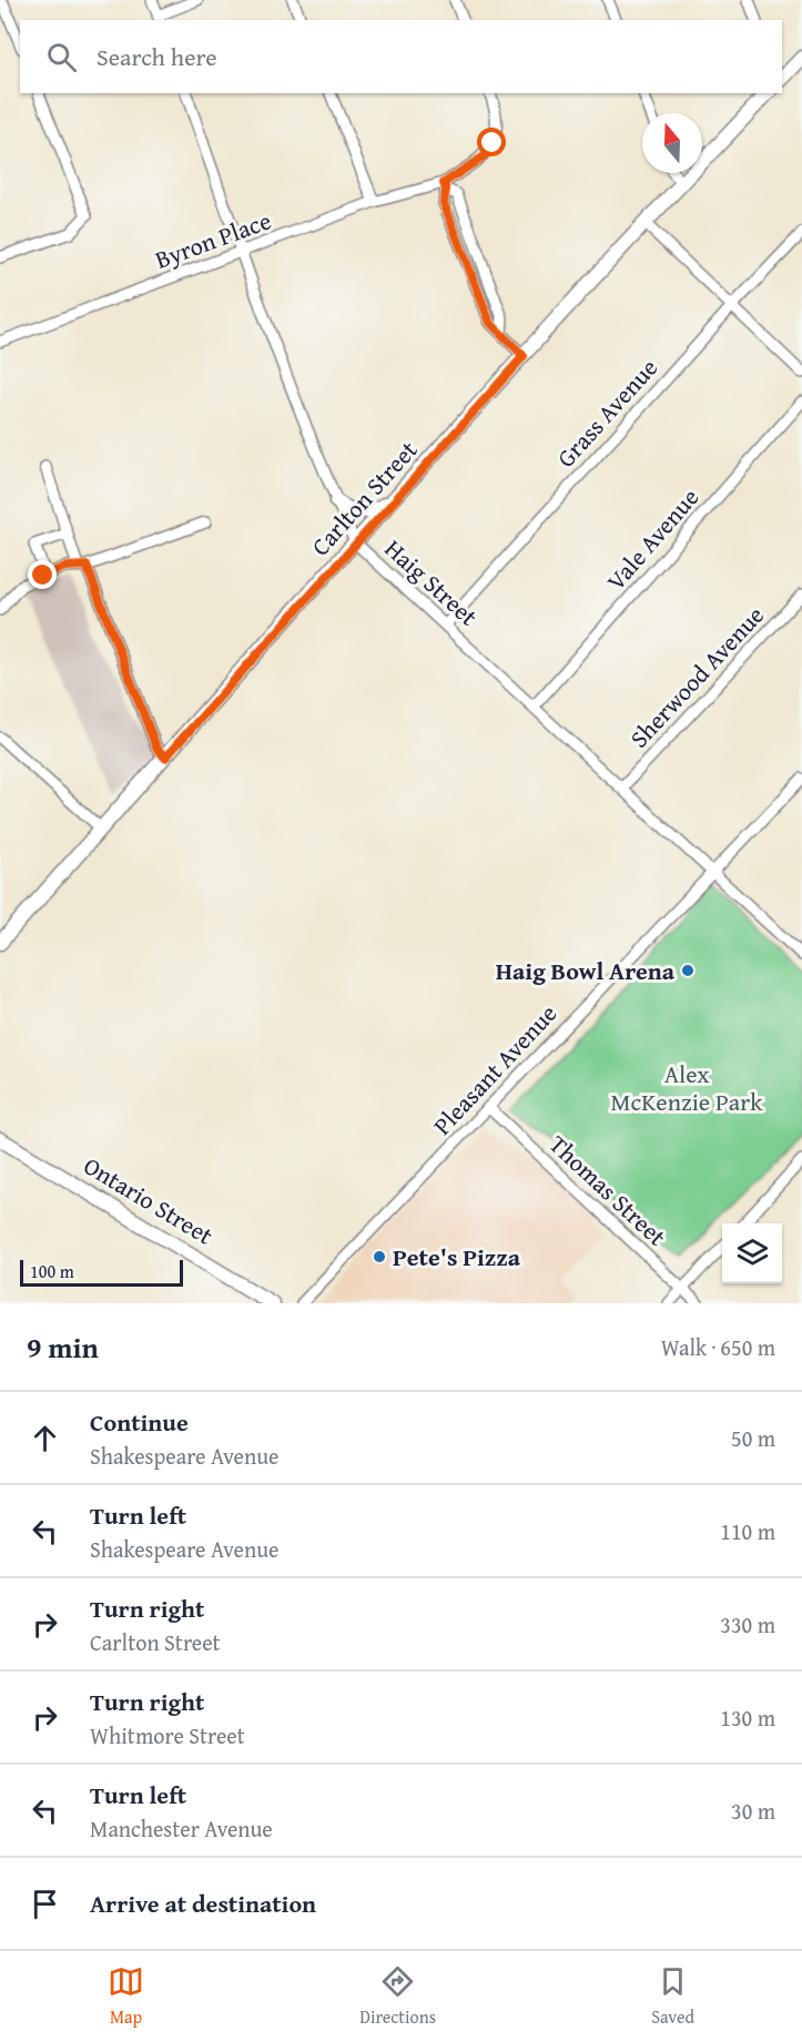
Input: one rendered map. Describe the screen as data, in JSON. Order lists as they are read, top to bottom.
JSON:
{
  "streets": {
    "main road": ["Carlton Street", "Ontario Street"],
    "street": [
      "Byron Place",
      "Grass Avenue",
      "Vale Avenue",
      "Haig Street",
      "Sherwood Avenue",
      "Pleasant Avenue",
      "Thomas Street"
    ]
  },
  "crossings": [
    ["Byron Place", "Haig Street"],
    ["Grass Avenue", "Haig Street"],
    ["Carlton Street", "Haig Street"],
    ["Vale Avenue", "Haig Street"],
    ["Haig Street", "Sherwood Avenue"],
    ["Haig Street", "Pleasant Avenue"],
    ["Pleasant Avenue", "Thomas Street"]
  ],
  "parks": ["Alex McKenzie Park"],
  "places": ["Haig Bowl Arena", "Pete's Pizza"],
  "scale_bar": "100 m",
  "north": "top",
  "page": {
    "search": "Search here",
    "scale": "100 m",
    "heading": ["9 min", "Walk · 650 m"],
    "list": [
      ["Continue", "Shakespeare Avenue", "50 m"],
      ["Turn left", "Shakespeare Avenue", "110 m"],
      ["Turn right", "Carlton Street", "330 m"],
      ["Turn right", "Whitmore Street", "130 m"],
      ["Turn left", "Manchester Avenue", "30 m"],
      "Arrive at destination"
    ],
    "nav": ["Map", "Directions", "Saved"]
  }
}
